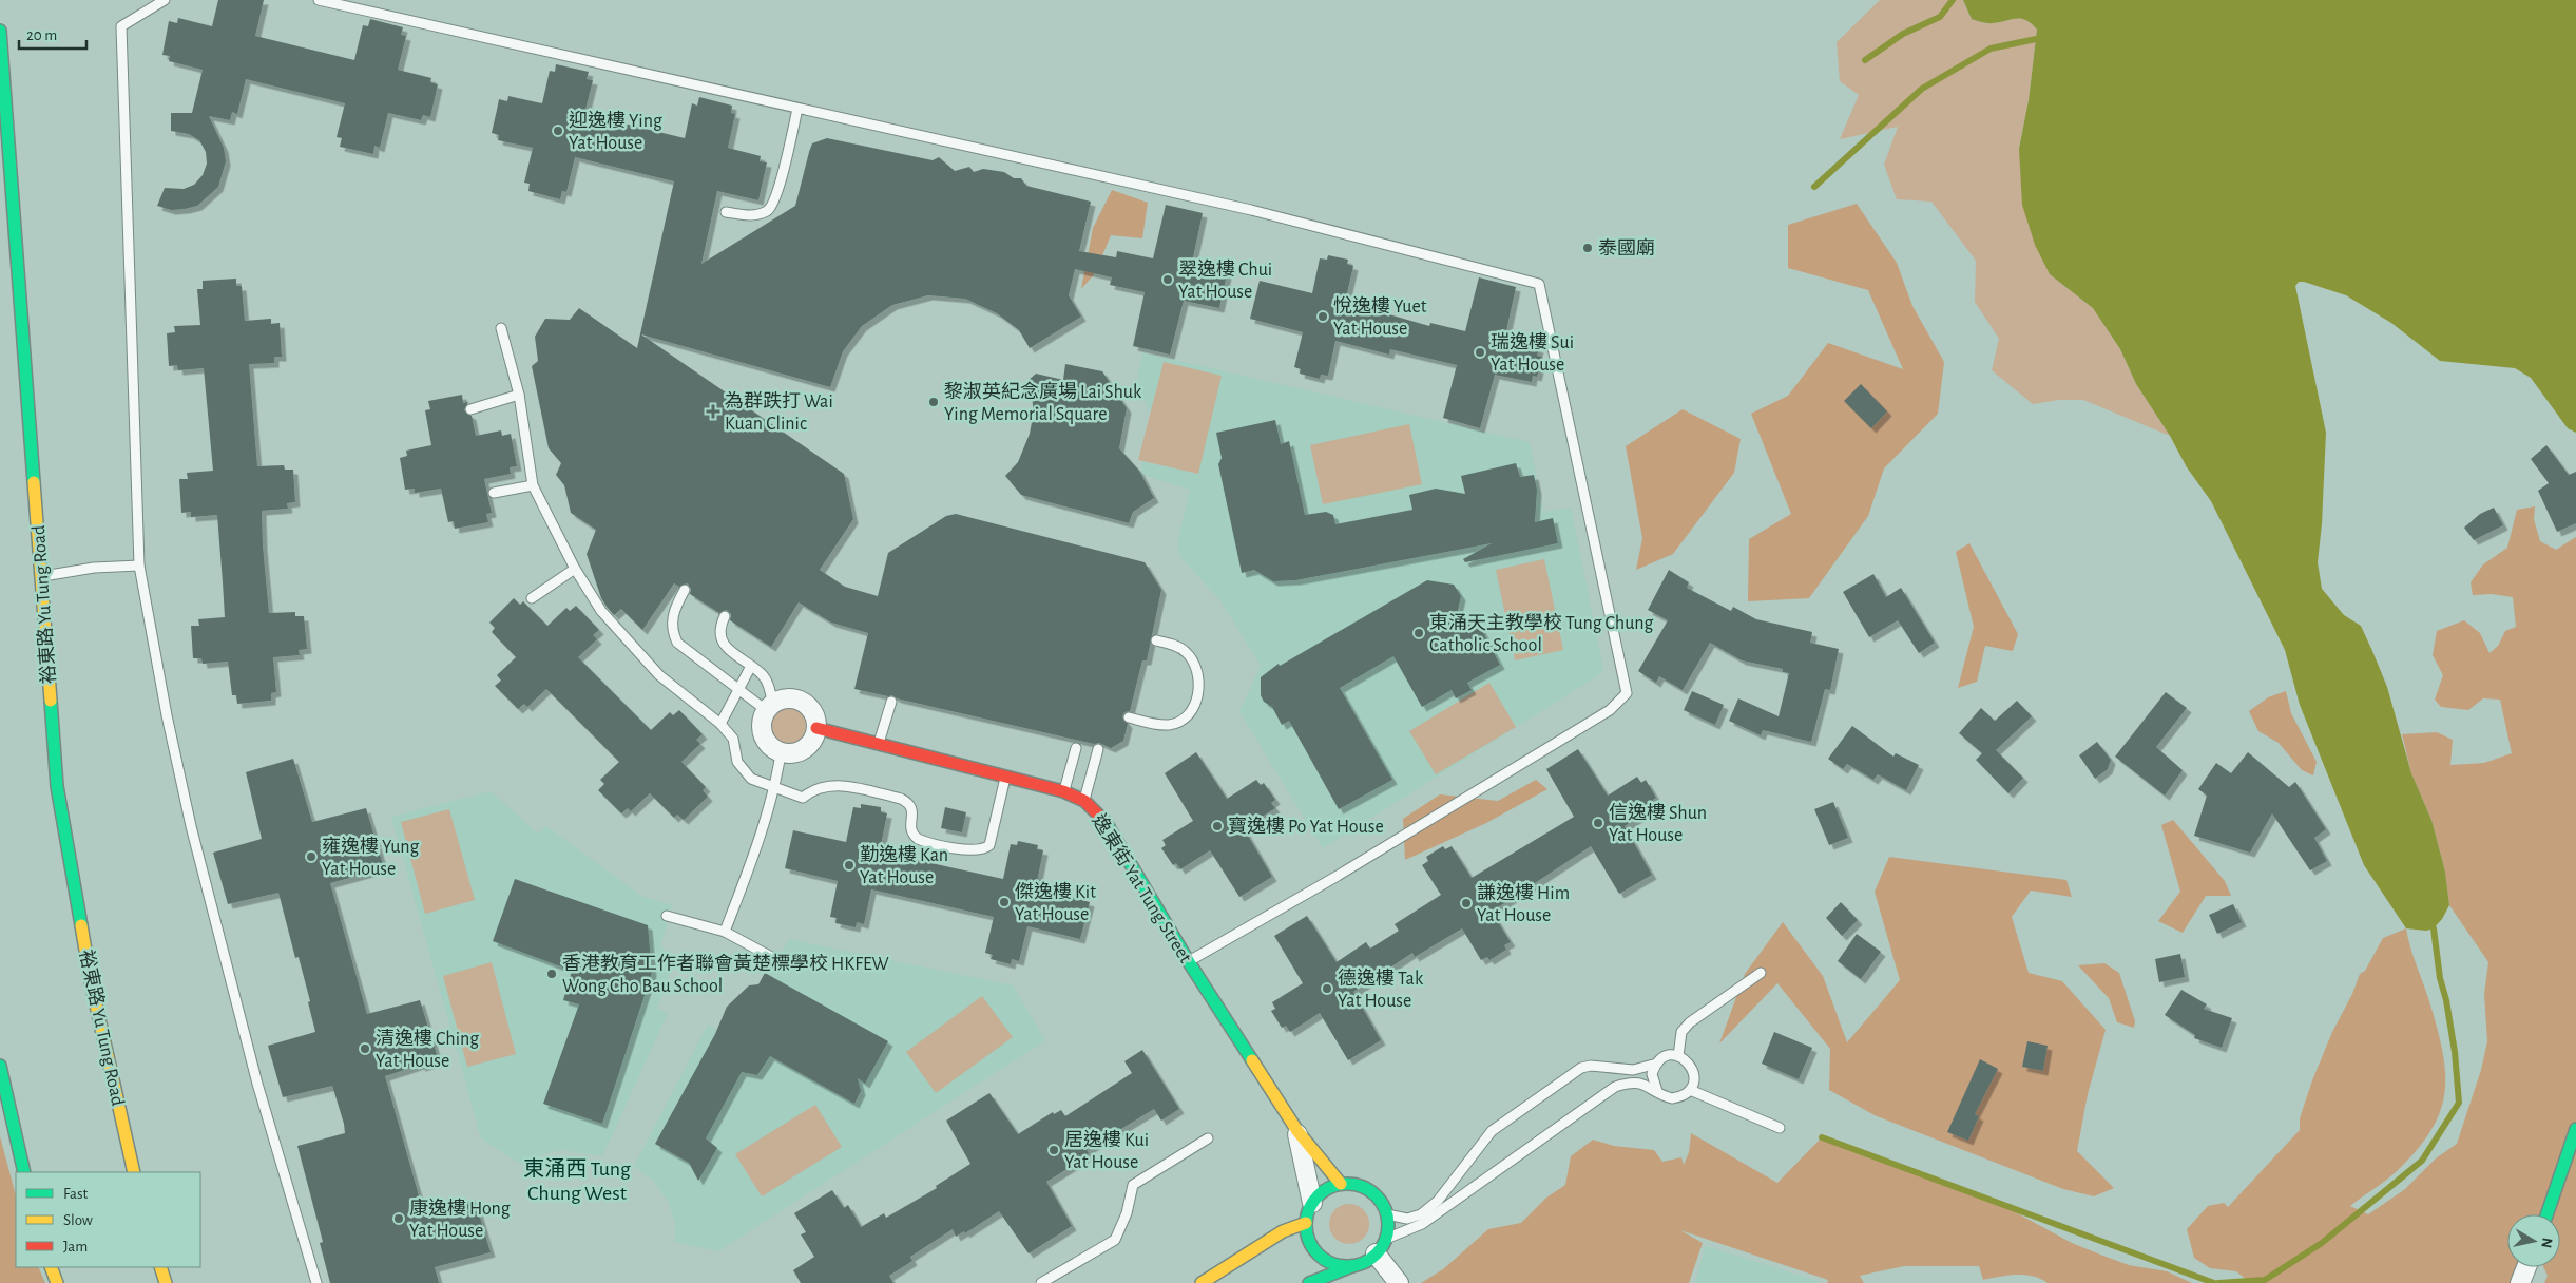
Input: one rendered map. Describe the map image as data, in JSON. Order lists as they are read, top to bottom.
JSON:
{
  "streets": {
    "main road": ["裕東路 Yu Tung Road", "逸東街 Yat Tung Street"]
  },
  "districts": ["東涌西 Tung Chung West"],
  "places": {
    "other": [
      "迎逸樓 Ying Yat House",
      "泰國廟",
      "翠逸樓 Chui Yat House",
      "悅逸樓 Yuet Yat House",
      "瑞逸樓 Sui Yat House",
      "黎淑英紀念廣場 Lai Shuk Ying Memorial Square",
      "東涌天主教學校 Tung Chung Catholic School",
      "信逸樓 Shun Yat House",
      "寶逸樓 Po Yat House",
      "雍逸樓 Yung Yat House",
      "勤逸樓 Kan Yat House",
      "傑逸樓 Kit Yat House",
      "謙逸樓 Him Yat House",
      "香港教育工作者聯會黃楚標學校 HKFEW Wong Cho Bau School",
      "德逸樓 Tak Yat House",
      "清逸樓 Ching Yat House",
      "居逸樓 Kui Yat House",
      "康逸樓 Hong Yat House"
    ],
    "health": ["為群跌打 Wai Kuan Clinic"]
  },
  "legend": ["Fast", "Slow", "Jam"],
  "scale_bar": "20 m",
  "north": "right"
}
